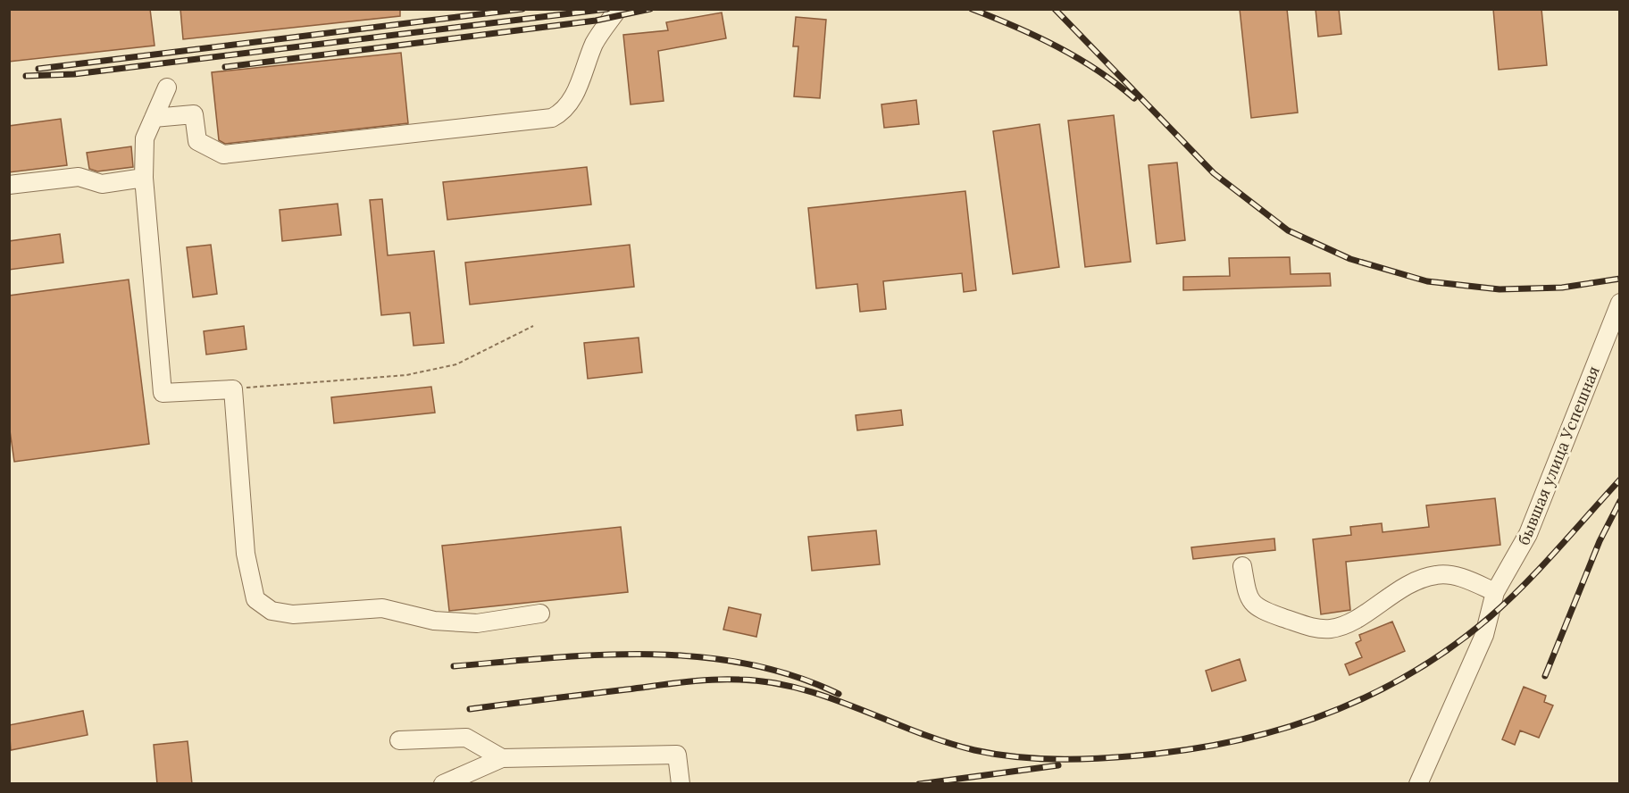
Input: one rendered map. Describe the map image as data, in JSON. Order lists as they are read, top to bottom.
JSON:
{
  "streets": {
    "street": ["бывшая улица Успешная"]
  }
}
